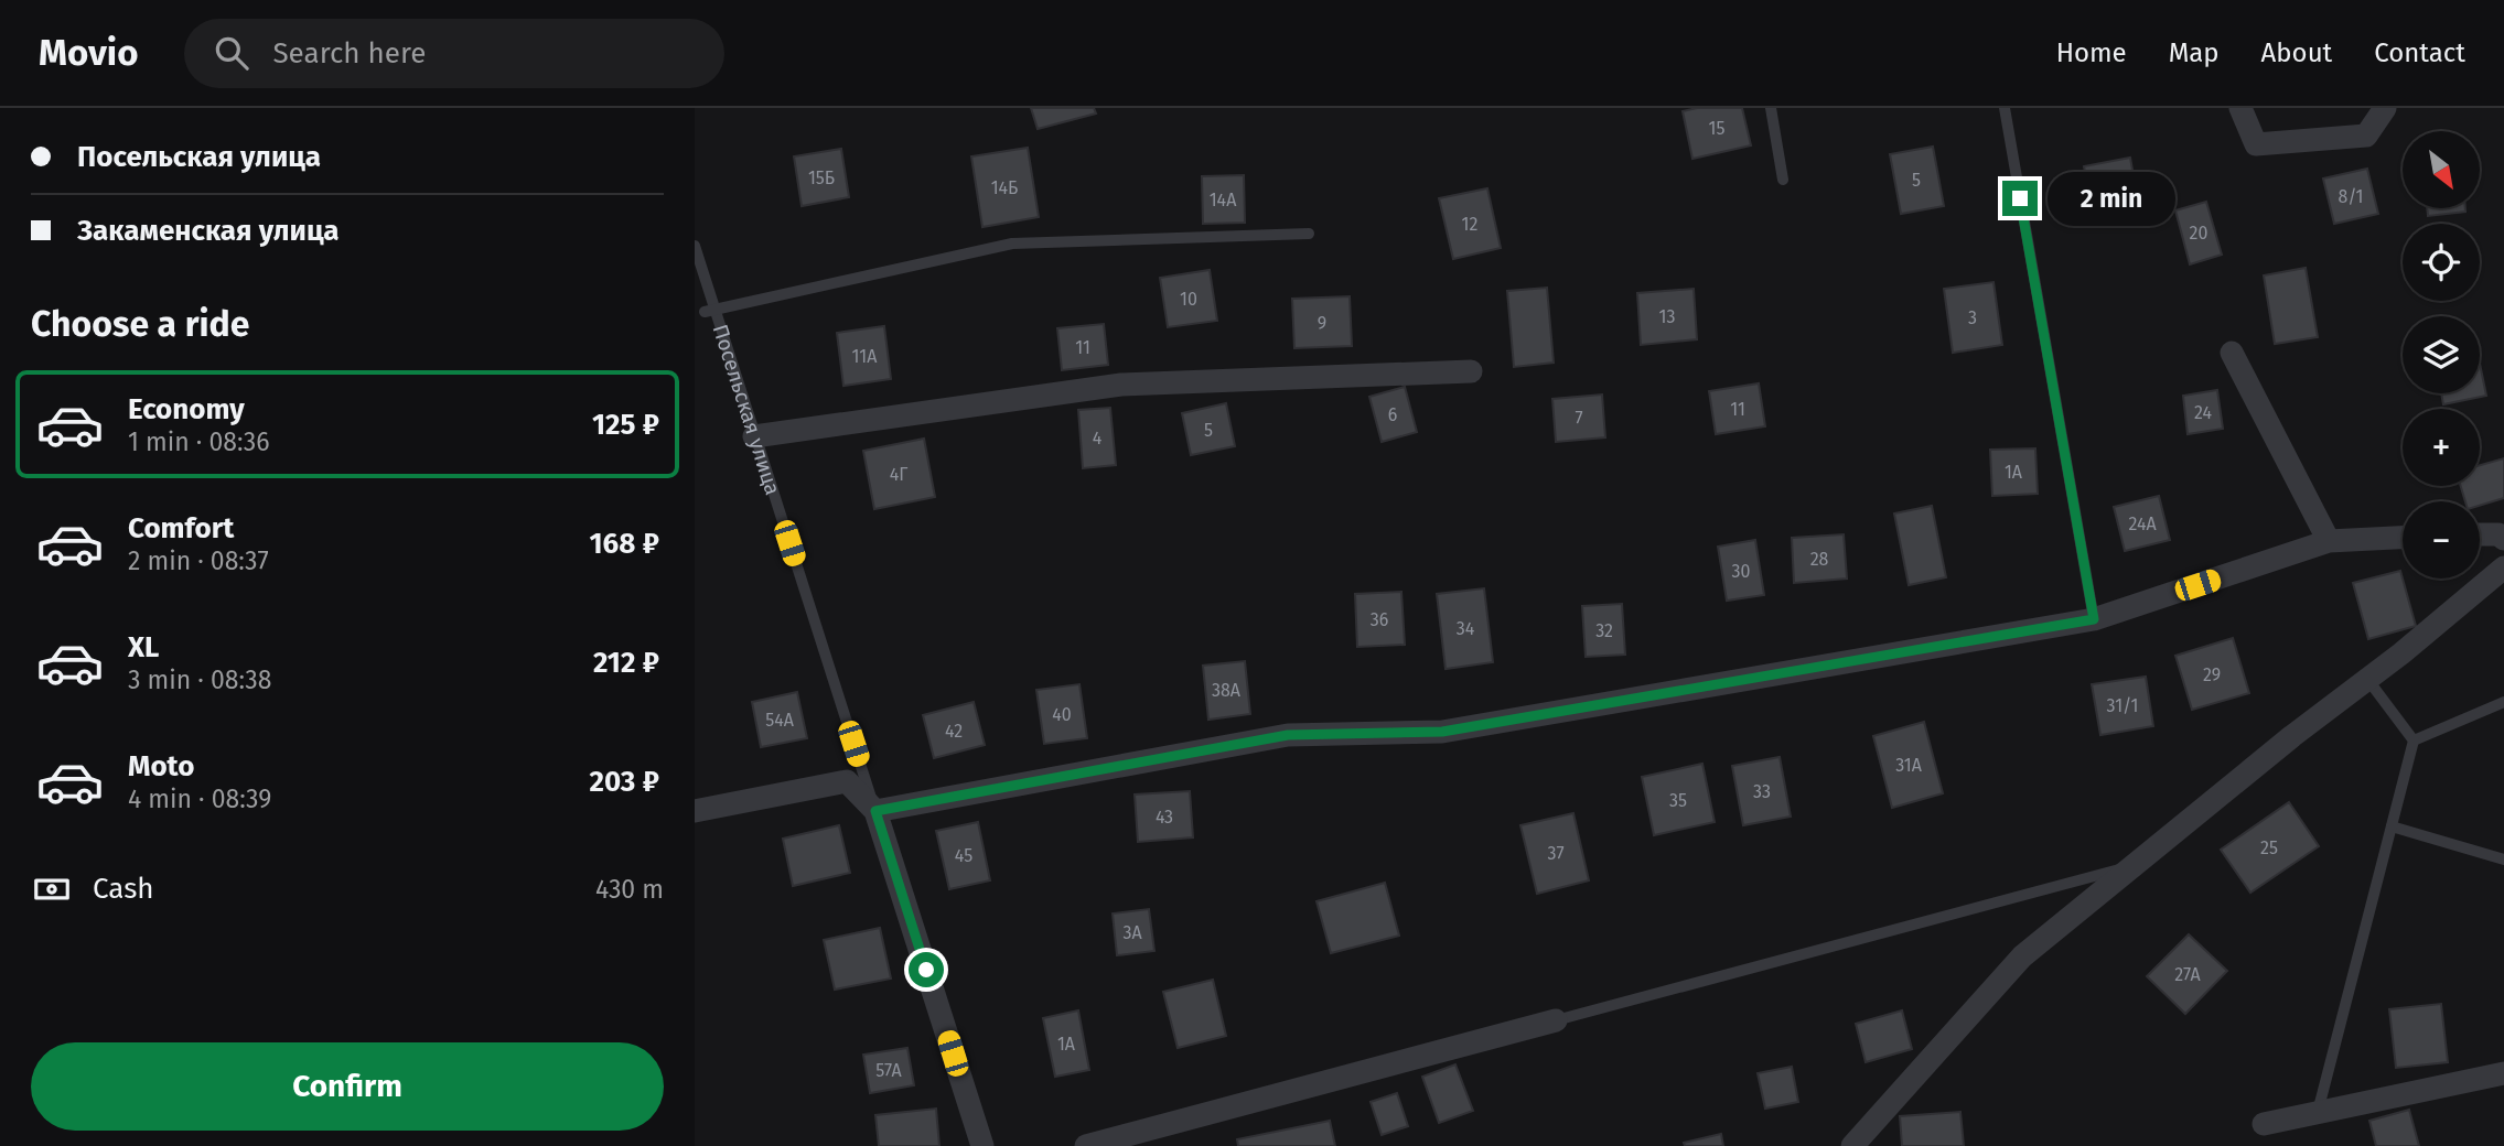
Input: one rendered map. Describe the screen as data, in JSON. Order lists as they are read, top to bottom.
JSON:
{
  "streets": {
    "street": ["Посельская улица"]
  },
  "house_numbers": [
    "15",
    "15Б",
    "5",
    "14Б",
    "8/1",
    "14А",
    "12",
    "20",
    "10",
    "13",
    "3",
    "9",
    "11",
    "11А",
    "11",
    "24",
    "6",
    "7",
    "5",
    "4",
    "1А",
    "4Г",
    "24А",
    "28",
    "30",
    "36",
    "34",
    "32",
    "29",
    "38А",
    "31/1",
    "40",
    "54А",
    "42",
    "31А",
    "33",
    "35",
    "43",
    "25",
    "37",
    "45",
    "3А",
    "27А",
    "1А",
    "57А"
  ],
  "north": "bottom right",
  "page": {
    "header": "Movio",
    "search": "Search here",
    "nav": [
      "Home",
      "Map",
      "About",
      "Contact"
    ],
    "banner": ["Посельская улица", "Закаменская улица"],
    "map_buttons": ["+", "−"],
    "bubble": "2 min",
    "heading": "Choose a ride",
    "list": [
      {
        "name": "Economy",
        "note": "1 min · 08:36",
        "value": "125 ₽"
      },
      {
        "name": "Comfort",
        "note": "2 min · 08:37",
        "value": "168 ₽"
      },
      {
        "name": "XL",
        "note": "3 min · 08:38",
        "value": "212 ₽"
      },
      {
        "name": "Moto",
        "note": "4 min · 08:39",
        "value": "203 ₽"
      }
    ],
    "pay": ["Cash", "430 m"],
    "buttons": "Confirm"
  }
}
